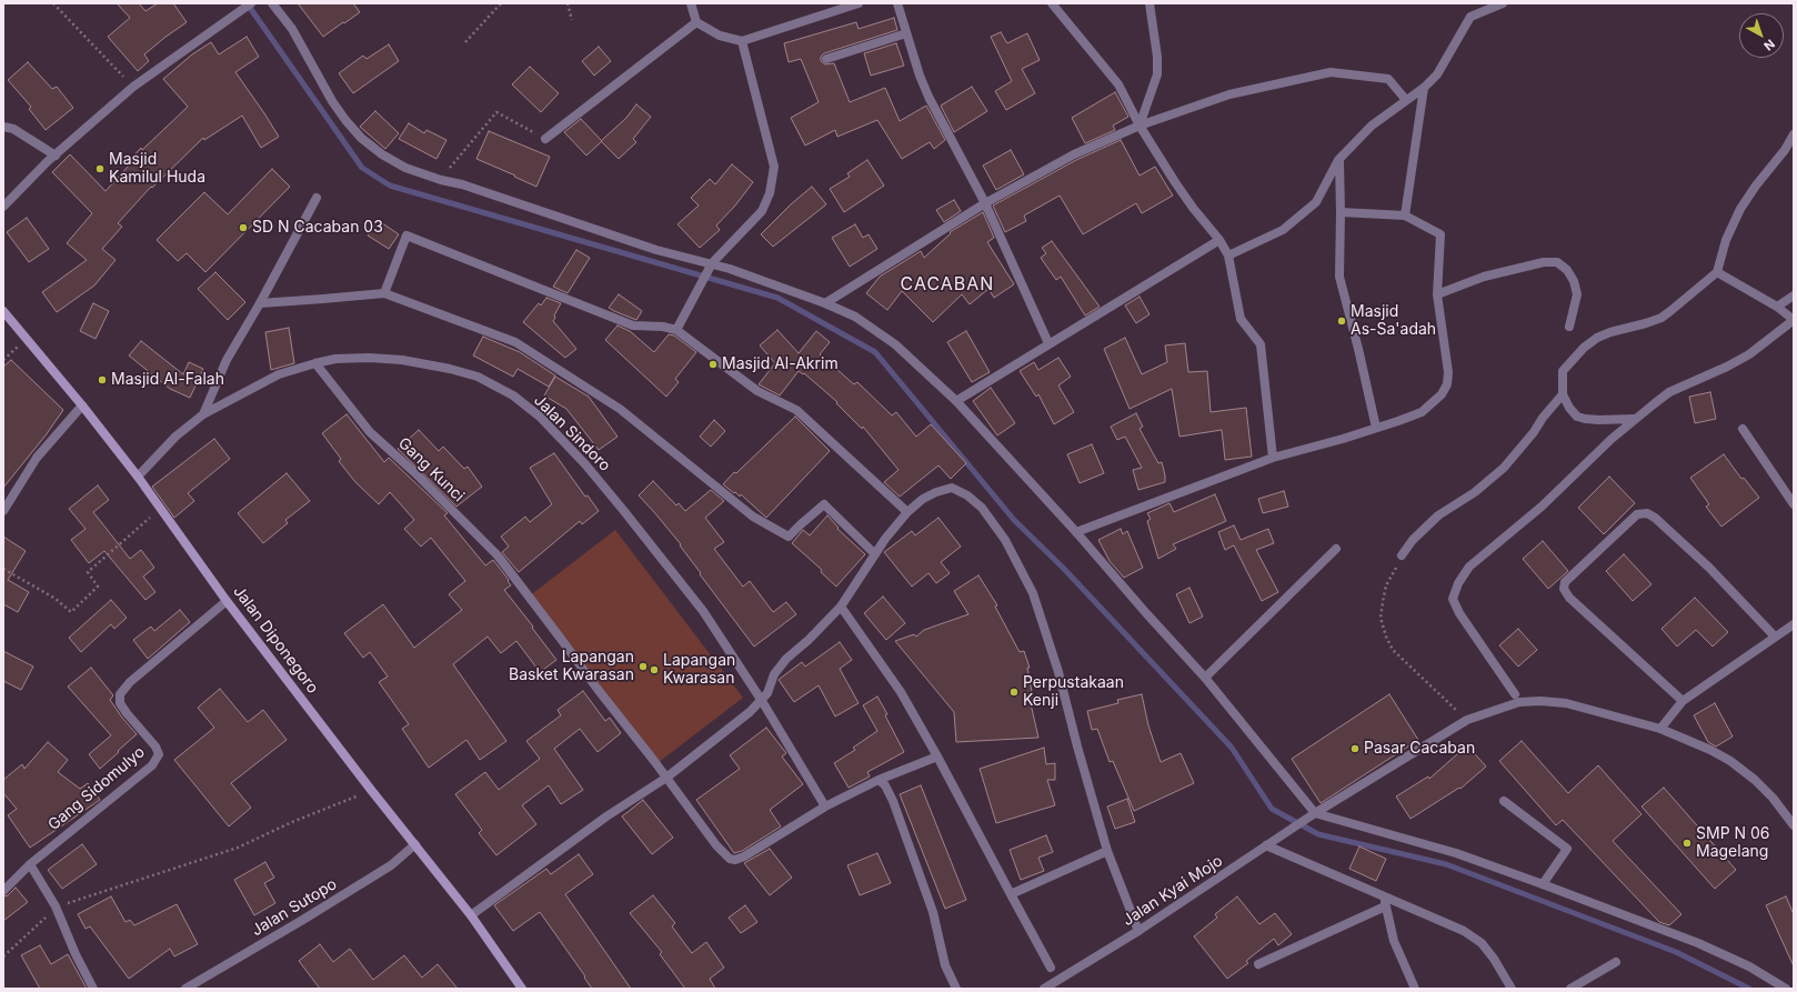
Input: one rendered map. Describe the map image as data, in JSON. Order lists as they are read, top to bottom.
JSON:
{
  "streets": {
    "main road": ["Jalan Diponegoro"],
    "street": [
      "Jalan Sindoro",
      "Gang Kunci",
      "Gang Sidomulyo",
      "Jalan Kyai Mojo",
      "Jalan Sutopo"
    ]
  },
  "crossings": [
    ["Jalan Sindoro", "Gang Kunci"],
    ["Jalan Sindoro", "Jalan Diponegoro"],
    ["Jalan Diponegoro", "Gang Sidomulyo"],
    ["Jalan Diponegoro", "Jalan Sutopo"]
  ],
  "districts": ["CACABAN"],
  "places": [
    "Masjid Kamilul Huda",
    "SD N Cacaban 03",
    "Masjid As-Sa'adah",
    "Masjid Al-Akrim",
    "Masjid Al-Falah",
    "Lapangan Basket Kwarasan",
    "Lapangan Kwarasan",
    "Perpustakaan Kenji",
    "Pasar Cacaban",
    "SMP N 06 Magelang"
  ],
  "north": "bottom right"
}
